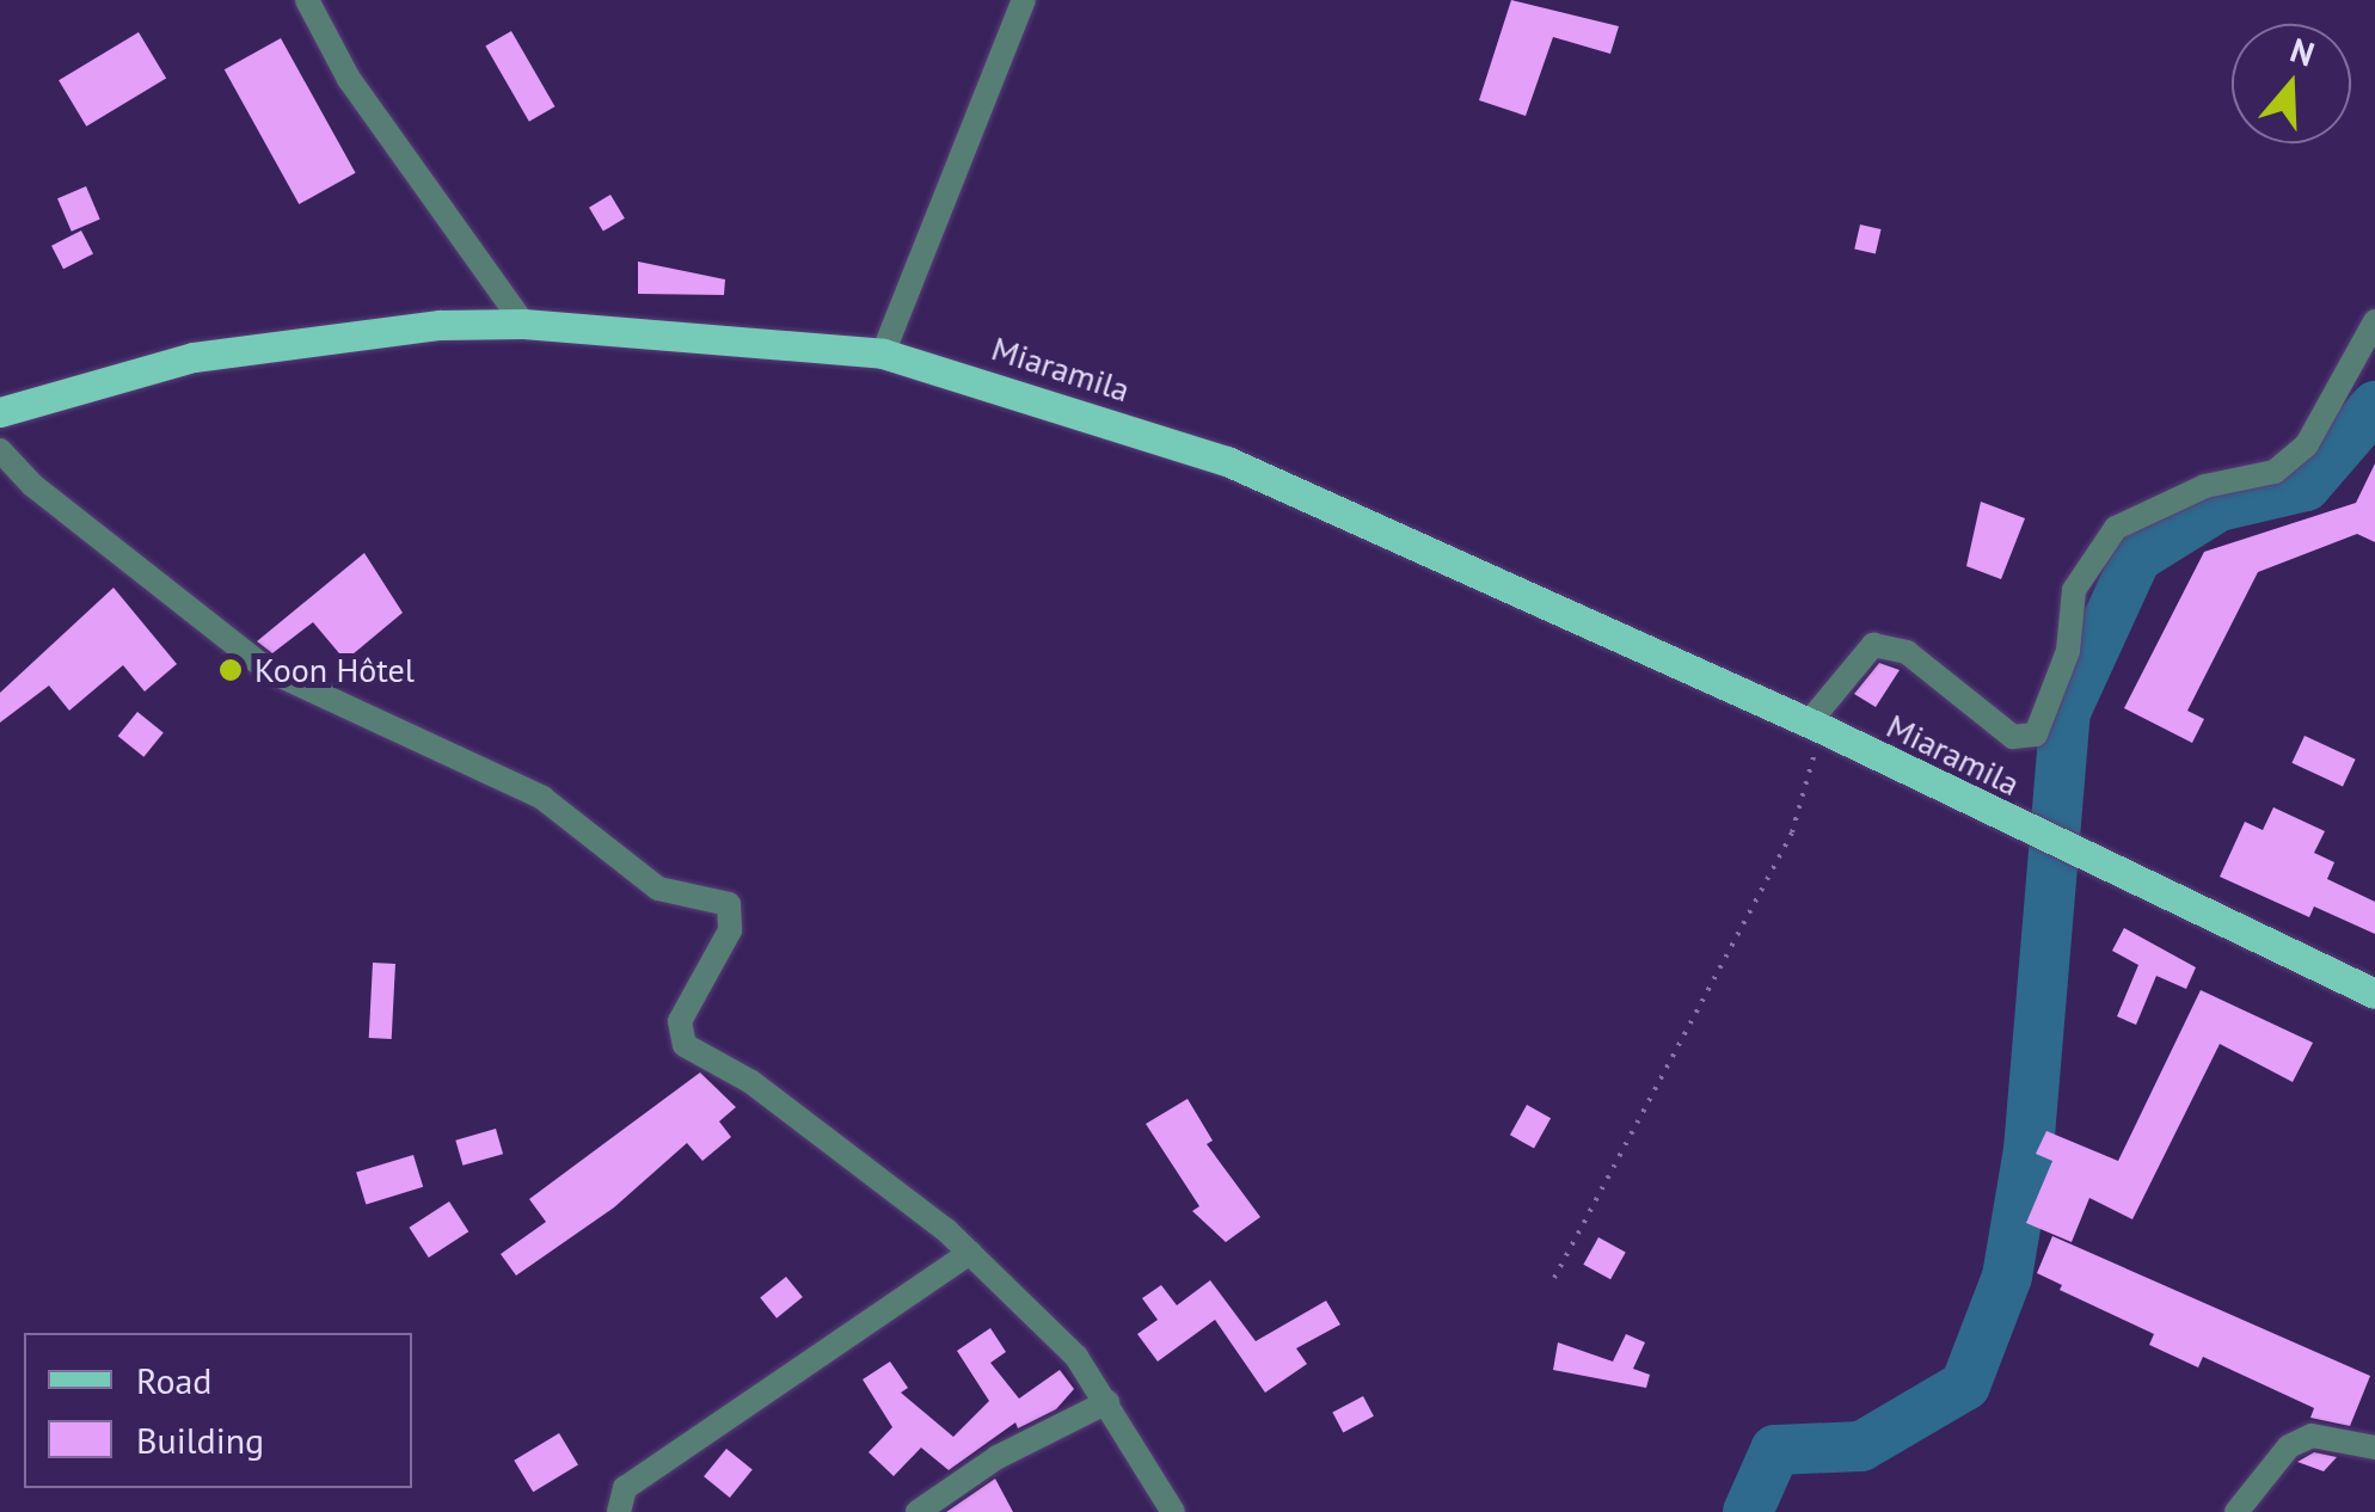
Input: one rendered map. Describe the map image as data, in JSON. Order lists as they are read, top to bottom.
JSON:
{
  "streets": {
    "main road": ["Miaramila"]
  },
  "places": ["Koon Hôtel"],
  "legend": ["Road", "Building"],
  "north": "top"
}
